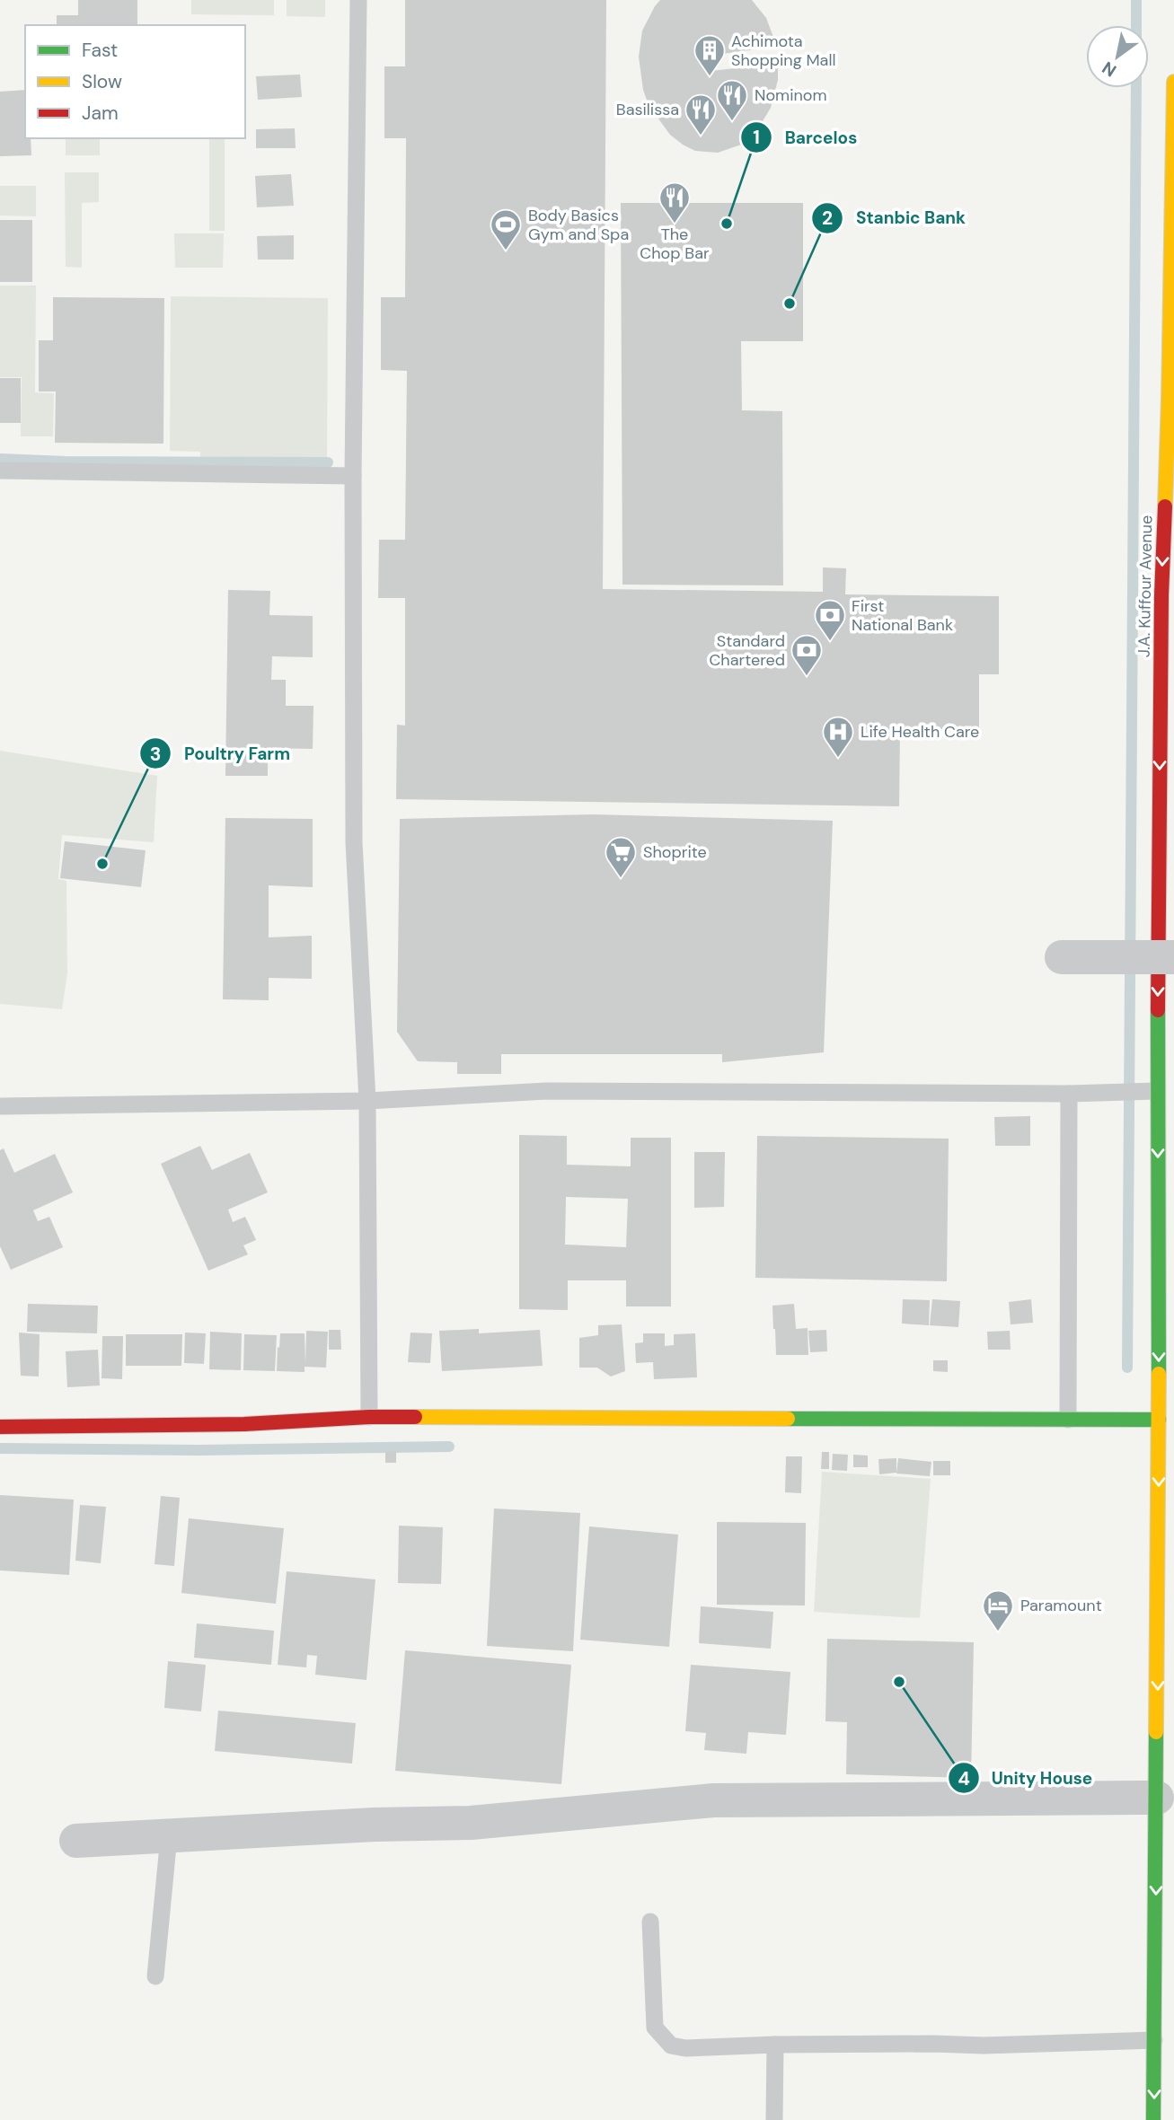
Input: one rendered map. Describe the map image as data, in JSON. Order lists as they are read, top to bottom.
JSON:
{
  "streets": {
    "main road": ["J.A. Kuffour Avenue"]
  },
  "one_way": ["J.A. Kuffour Avenue"],
  "places": {
    "building": ["Achimota Shopping Mall"],
    "restaurant": ["Nominom", "Basilissa", "The Chop Bar"],
    "other": [
      "Barcelos",
      "Stanbic Bank",
      "Poultry Farm",
      "Unity House"
    ],
    "sports": ["Body Basics Gym and Spa"],
    "bank": ["First National Bank", "Standard Chartered"],
    "hospital": ["Life Health Care"],
    "supermarket": ["Shoprite"],
    "hotel": ["Paramount"]
  },
  "legend": ["Fast", "Slow", "Jam"],
  "north": "bottom left"
}
